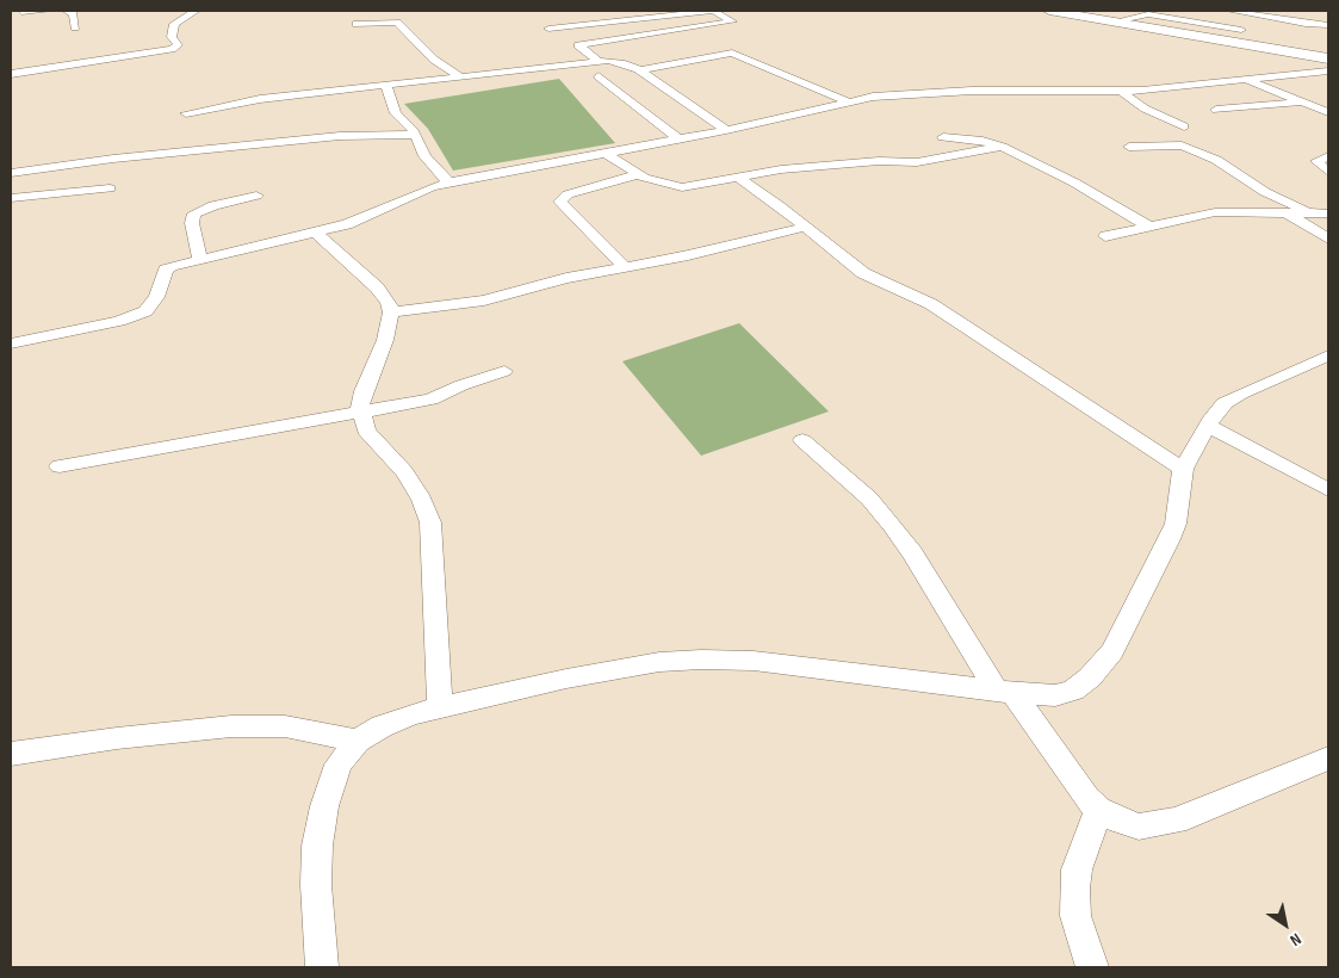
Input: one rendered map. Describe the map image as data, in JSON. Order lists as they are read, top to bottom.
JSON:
{
  "north": "bottom right"
}
